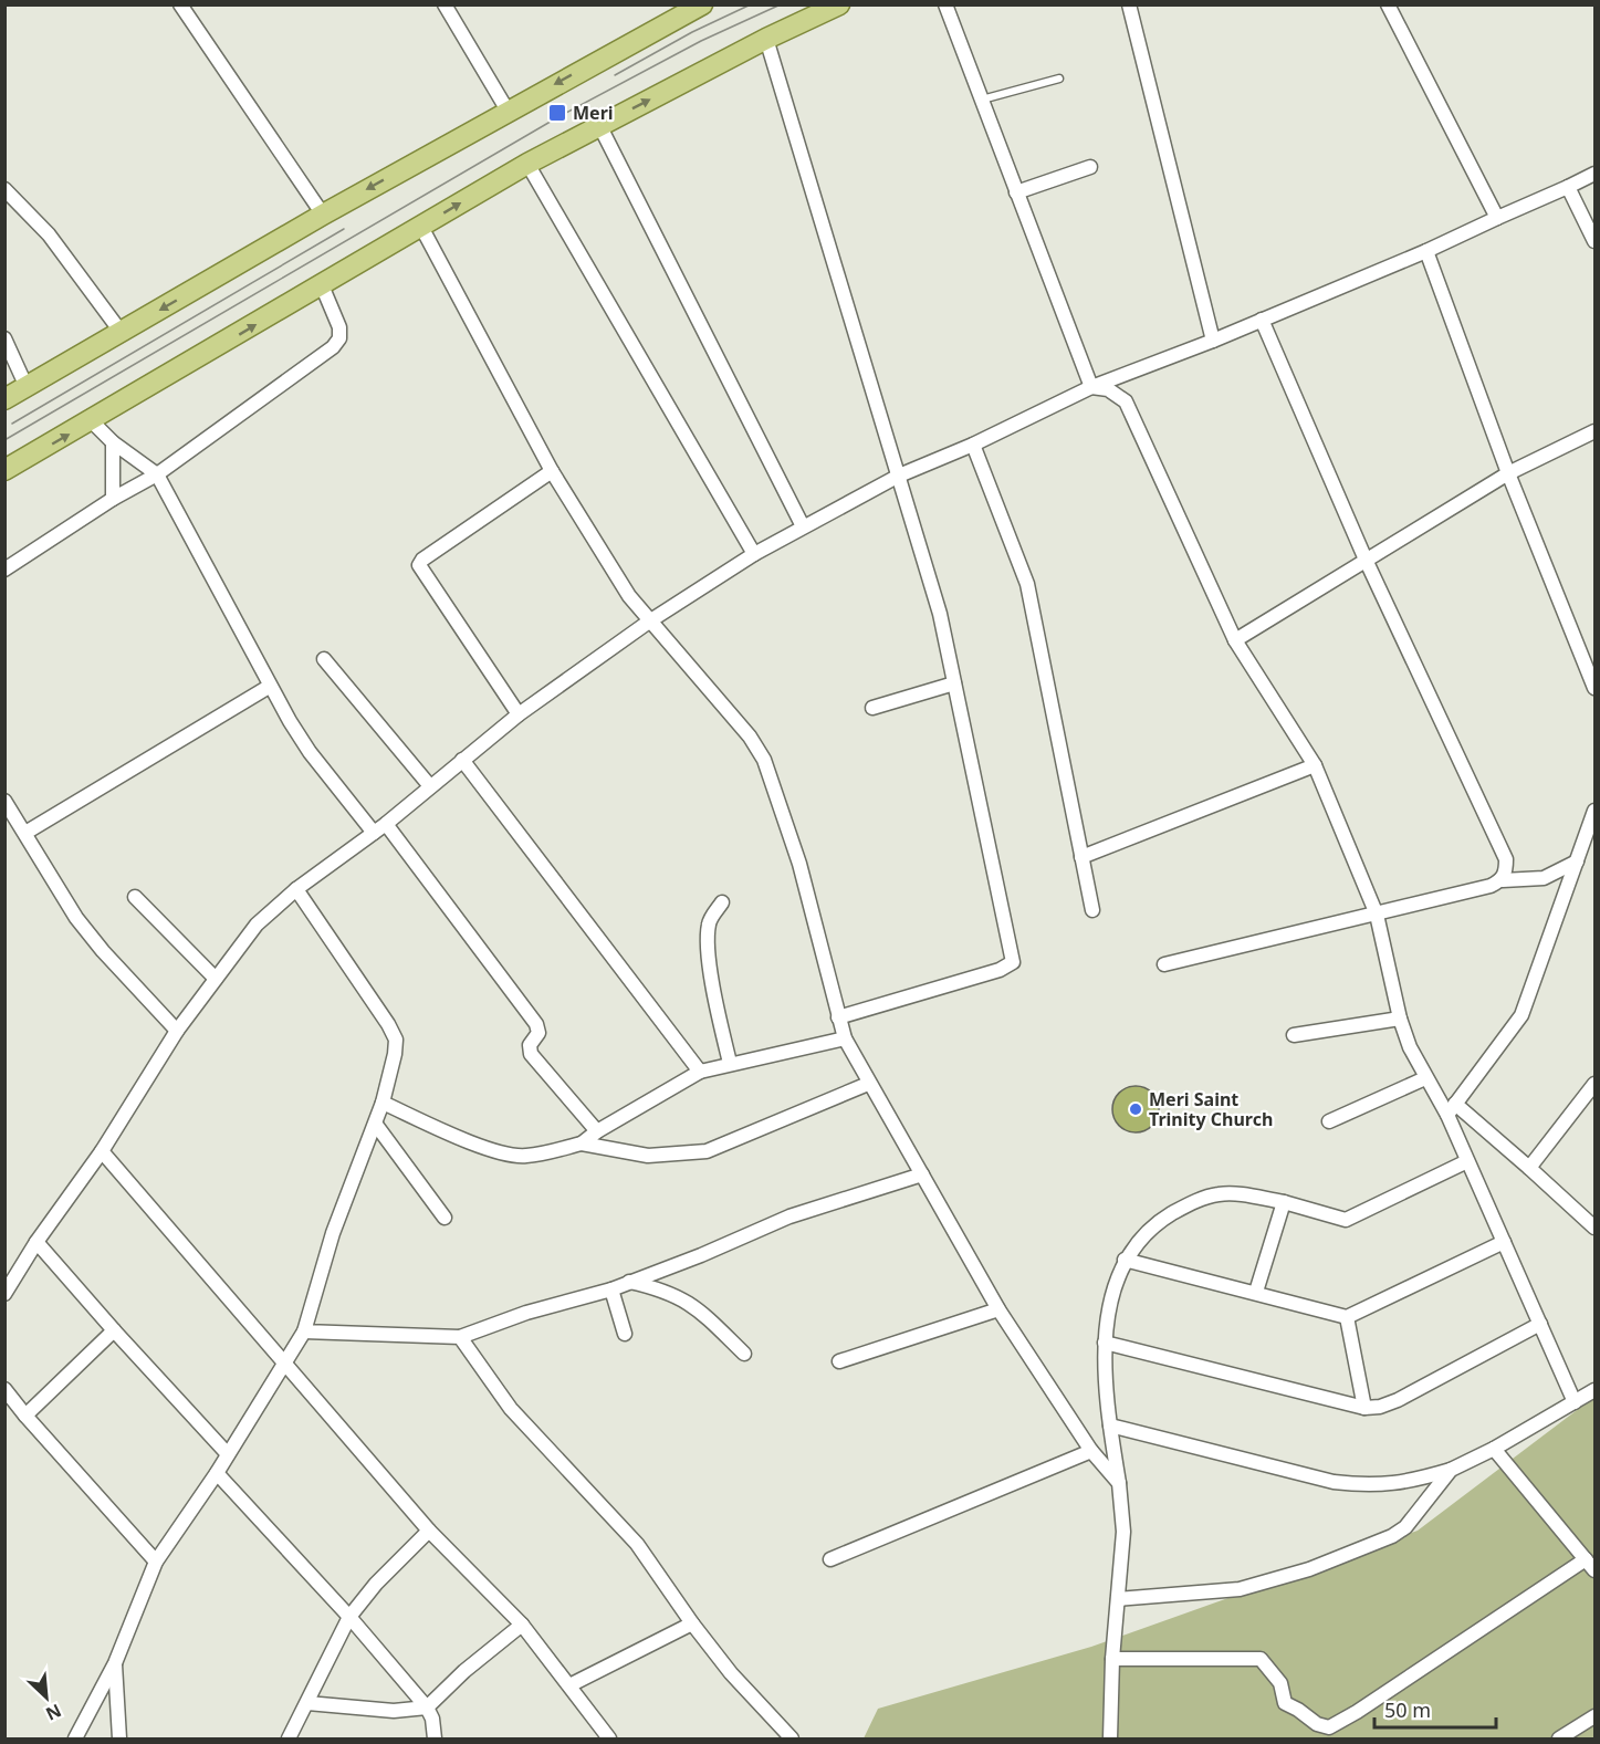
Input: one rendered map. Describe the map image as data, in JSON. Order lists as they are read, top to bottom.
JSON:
{
  "places": {
    "transit": ["Meri"],
    "other": ["Meri Saint Trinity Church"]
  },
  "scale_bar": "50 m",
  "north": "bottom right"
}
